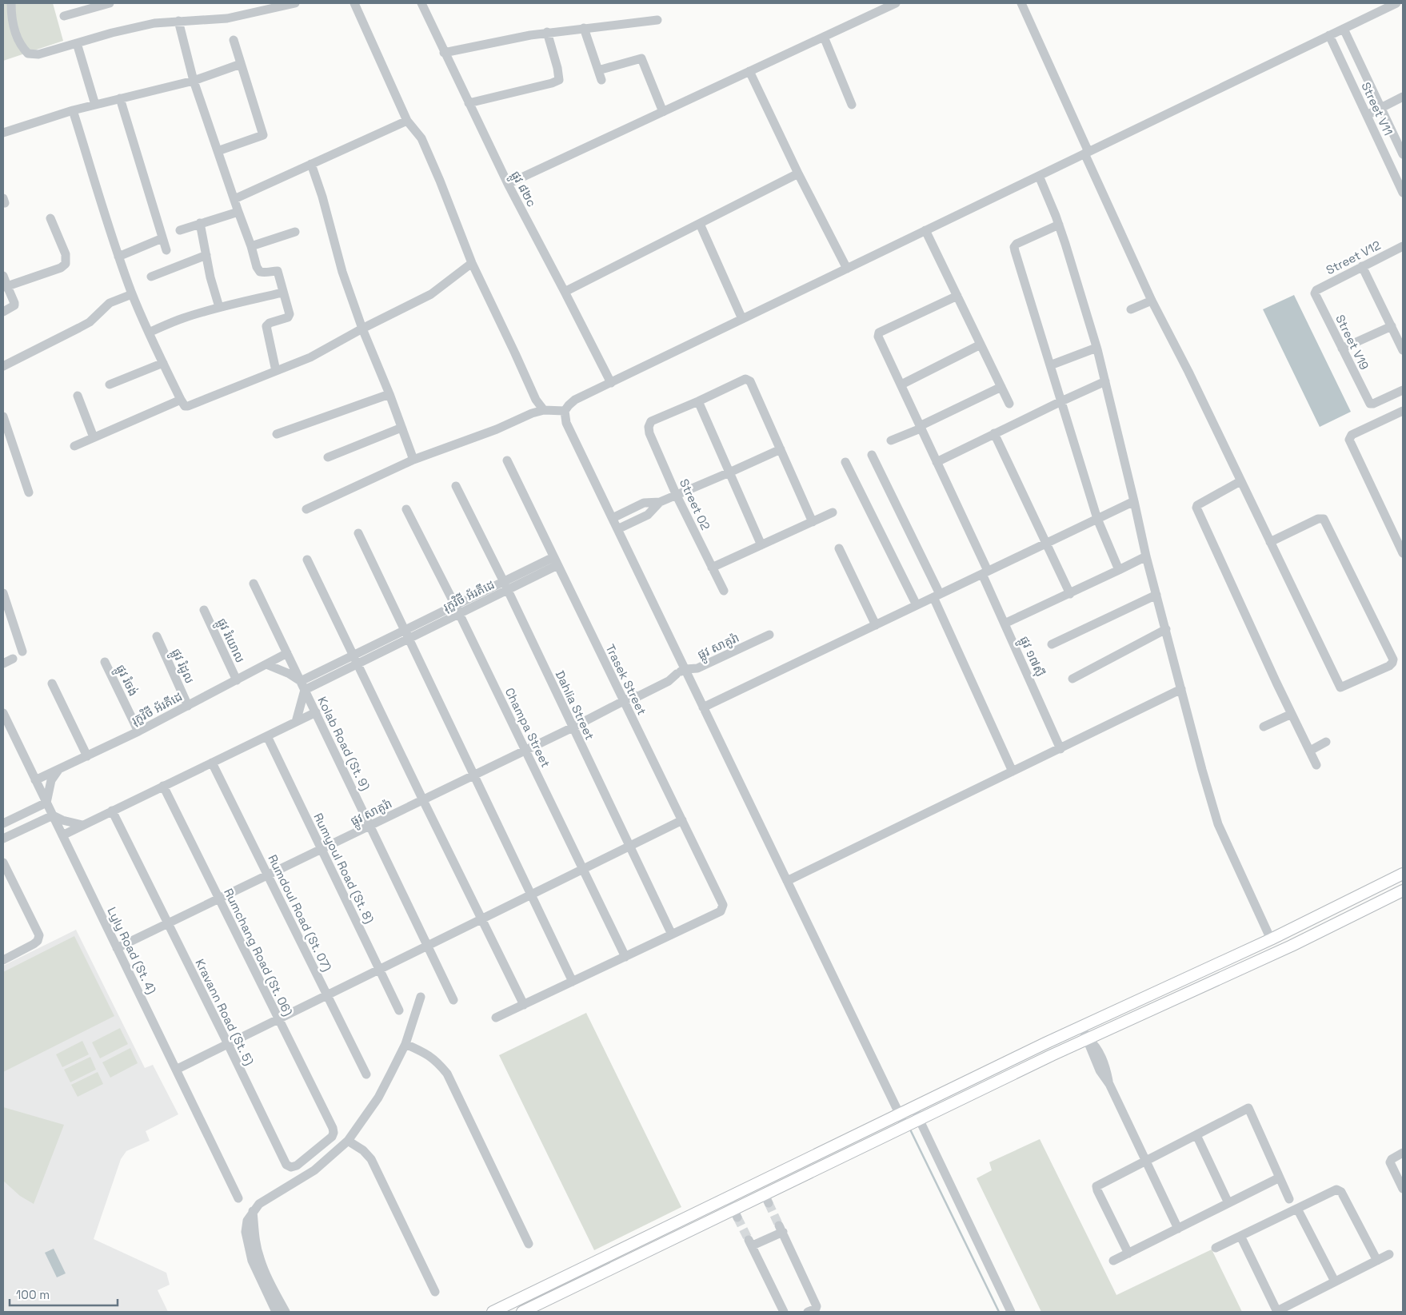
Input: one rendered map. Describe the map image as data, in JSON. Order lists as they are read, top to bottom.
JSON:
{
  "streets": {
    "street": [
      "Street V11",
      "ផ្លូវ ៨២c",
      "Street V12",
      "Street V19",
      "Street 02",
      "រុក្ខវិថី អ័រគីដេ",
      "ផ្លូវ រំយោល",
      "ផ្លូវ សាគូរ៉ា",
      "ផ្លូវ ១៧ស៊ី",
      "ផ្លូវ រំដូល",
      "Trasek Street",
      "ផ្លូវ រំចង់",
      "Dahlia Street",
      "Champa Street",
      "Kolab Road (St. 9)",
      "Rumyoul Road (St. 8)",
      "Rumdoul Road (St. 07)",
      "Lyly Road (St. 4)",
      "Rumchang Road (St. 06)",
      "Kravann Road (St. 5)"
    ]
  },
  "crossings": [
    ["Street V12", "Street V19"],
    ["រុក្ខវិថី អ័រគីដេ", "ផ្លូវ រំយោល"],
    ["រុក្ខវិថី អ័រគីដេ", "ផ្លូវ រំដូល"],
    ["រុក្ខវិថី អ័រគីដេ", "Trasek Street"],
    ["រុក្ខវិថី អ័រគីដេ", "ផ្លូវ រំចង់"],
    ["រុក្ខវិថី អ័រគីដេ", "Dahlia Street"],
    ["រុក្ខវិថី អ័រគីដេ", "Champa Street"],
    ["រុក្ខវិថី អ័រគីដេ", "Kolab Road (St. 9)"],
    ["រុក្ខវិថី អ័រគីដេ", "Lyly Road (St. 4)"],
    ["ផ្លូវ សាគូរ៉ា", "Trasek Street"],
    ["ផ្លូវ សាគូរ៉ា", "Dahlia Street"],
    ["ផ្លូវ សាគូរ៉ា", "Champa Street"],
    ["ផ្លូវ សាគូរ៉ា", "Kolab Road (St. 9)"],
    ["ផ្លូវ សាគូរ៉ា", "Rumyoul Road (St. 8)"],
    ["ផ្លូវ សាគូរ៉ា", "Rumdoul Road (St. 07)"],
    ["ផ្លូវ សាគូរ៉ា", "Lyly Road (St. 4)"],
    ["ផ្លូវ សាគូរ៉ា", "Rumchang Road (St. 06)"],
    ["ផ្លូវ សាគូរ៉ា", "Kravann Road (St. 5)"],
    ["Trasek Street", "Dahlia Street"],
    ["Rumchang Road (St. 06)", "Kravann Road (St. 5)"]
  ],
  "scale_bar": "100 m"
}
